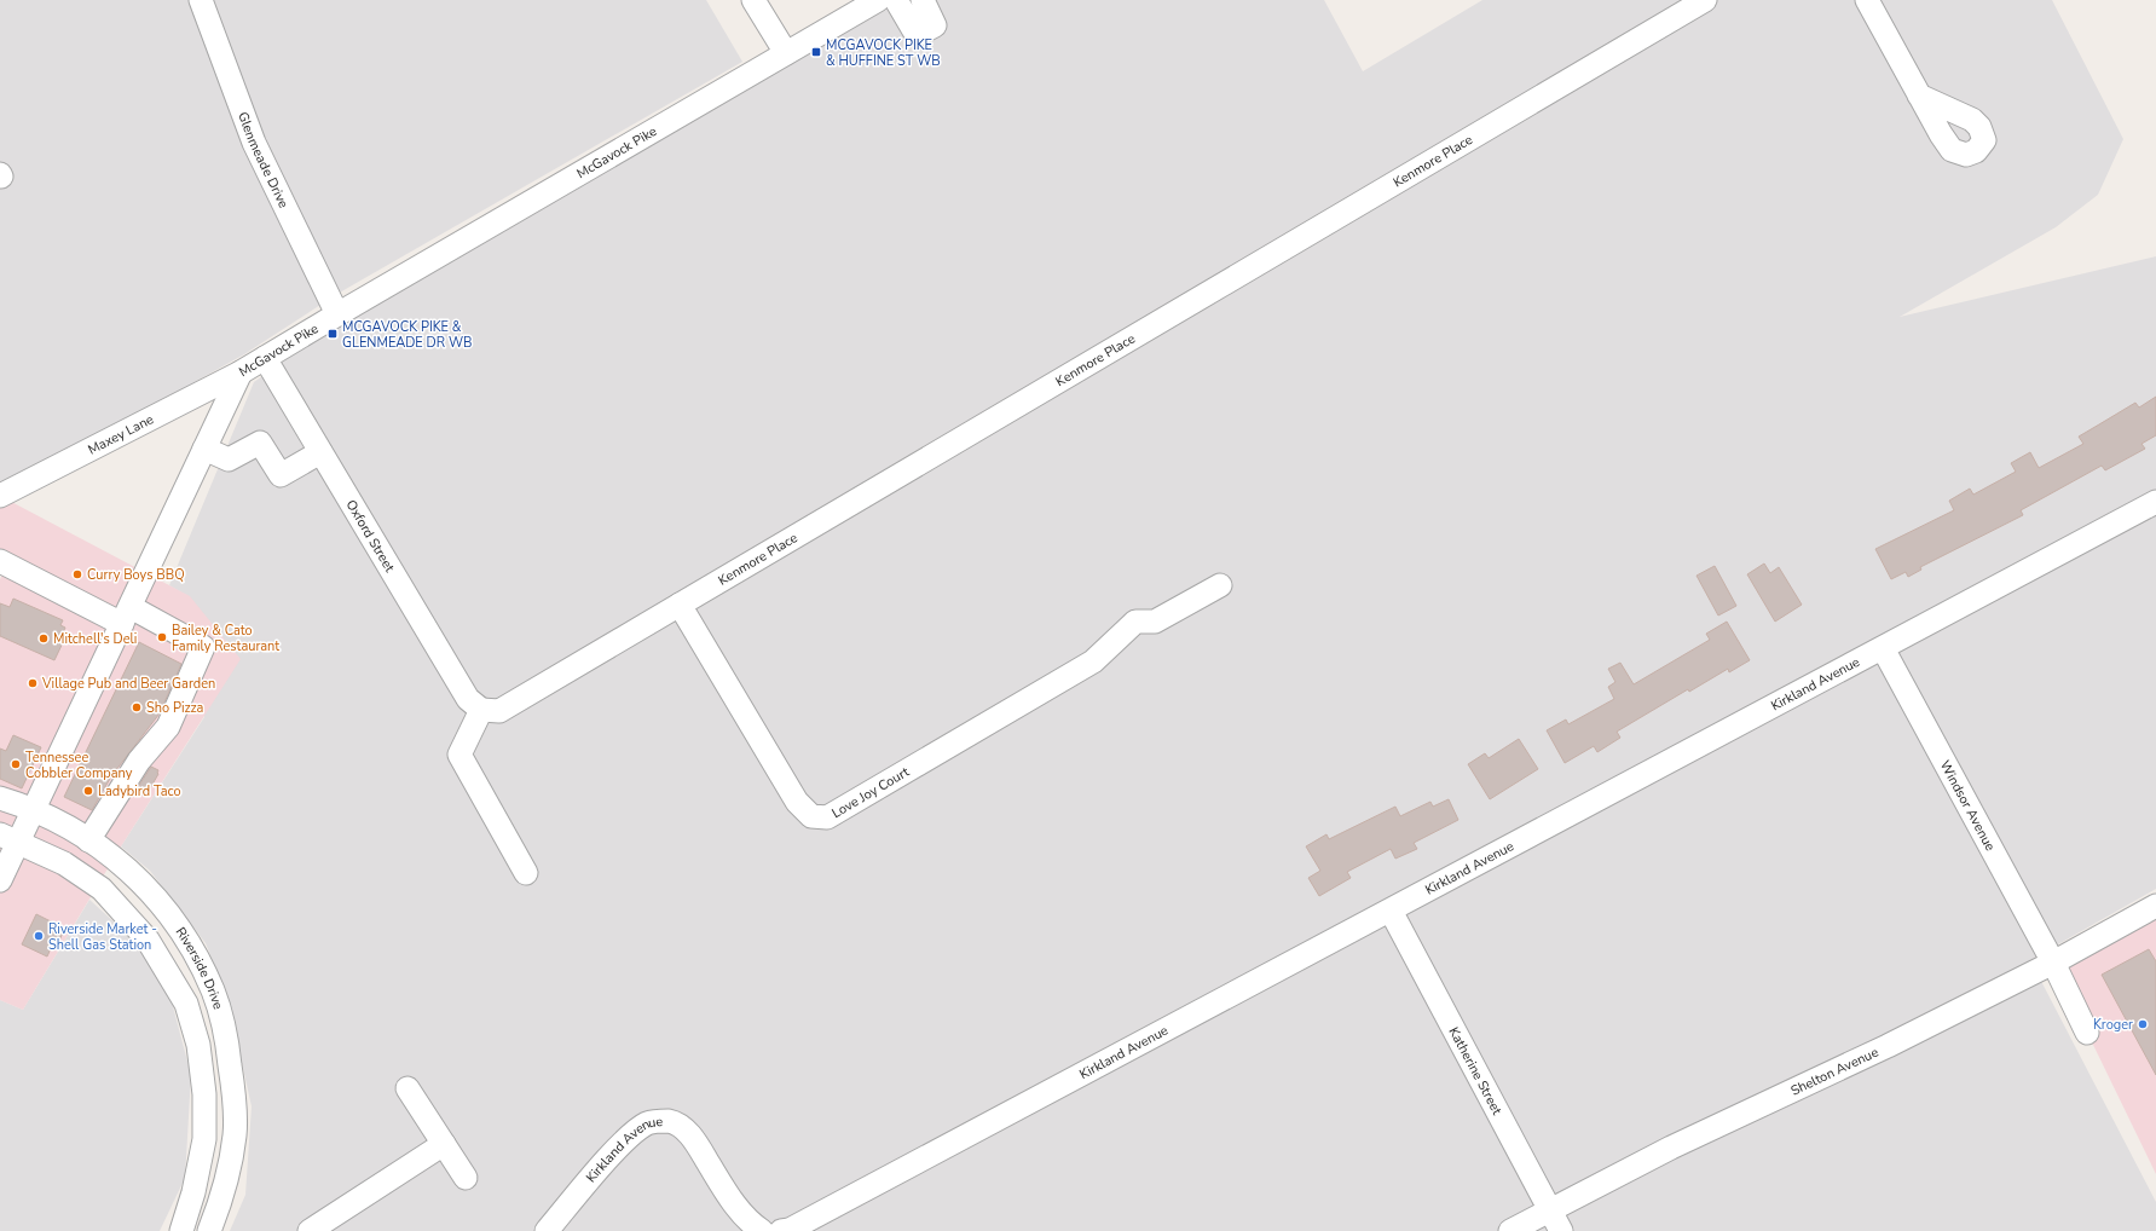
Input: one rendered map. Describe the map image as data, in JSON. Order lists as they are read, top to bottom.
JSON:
{
  "streets": {
    "street": [
      "McGavock Pike",
      "Glenmeade Drive",
      "Kenmore Place",
      "Maxey Lane",
      "Oxford Street",
      "Kirkland Avenue",
      "Love Joy Court",
      "Windsor Avenue",
      "Riverside Drive",
      "Katherine Street",
      "Shelton Avenue"
    ]
  },
  "crossings": [
    ["McGavock Pike", "Glenmeade Drive"],
    ["McGavock Pike", "Maxey Lane"],
    ["McGavock Pike", "Oxford Street"],
    ["McGavock Pike", "Riverside Drive"],
    ["Kenmore Place", "Oxford Street"],
    ["Kenmore Place", "Love Joy Court"],
    ["Kirkland Avenue", "Windsor Avenue"],
    ["Kirkland Avenue", "Katherine Street"],
    ["Windsor Avenue", "Shelton Avenue"],
    ["Katherine Street", "Shelton Avenue"]
  ],
  "places": {
    "transit": ["MCGAVOCK PIKE & HUFFINE ST WB", "MCGAVOCK PIKE & GLENMEADE DR WB"],
    "other": [
      "Curry Boys BBQ",
      "Bailey & Cato Family Restaurant",
      "Mitchell's Deli",
      "Village Pub and Beer Garden",
      "Sho Pizza",
      "Tennessee Cobbler Company",
      "Ladybird Taco",
      "Riverside Market - Shell Gas Station",
      "Kroger"
    ]
  }
}
